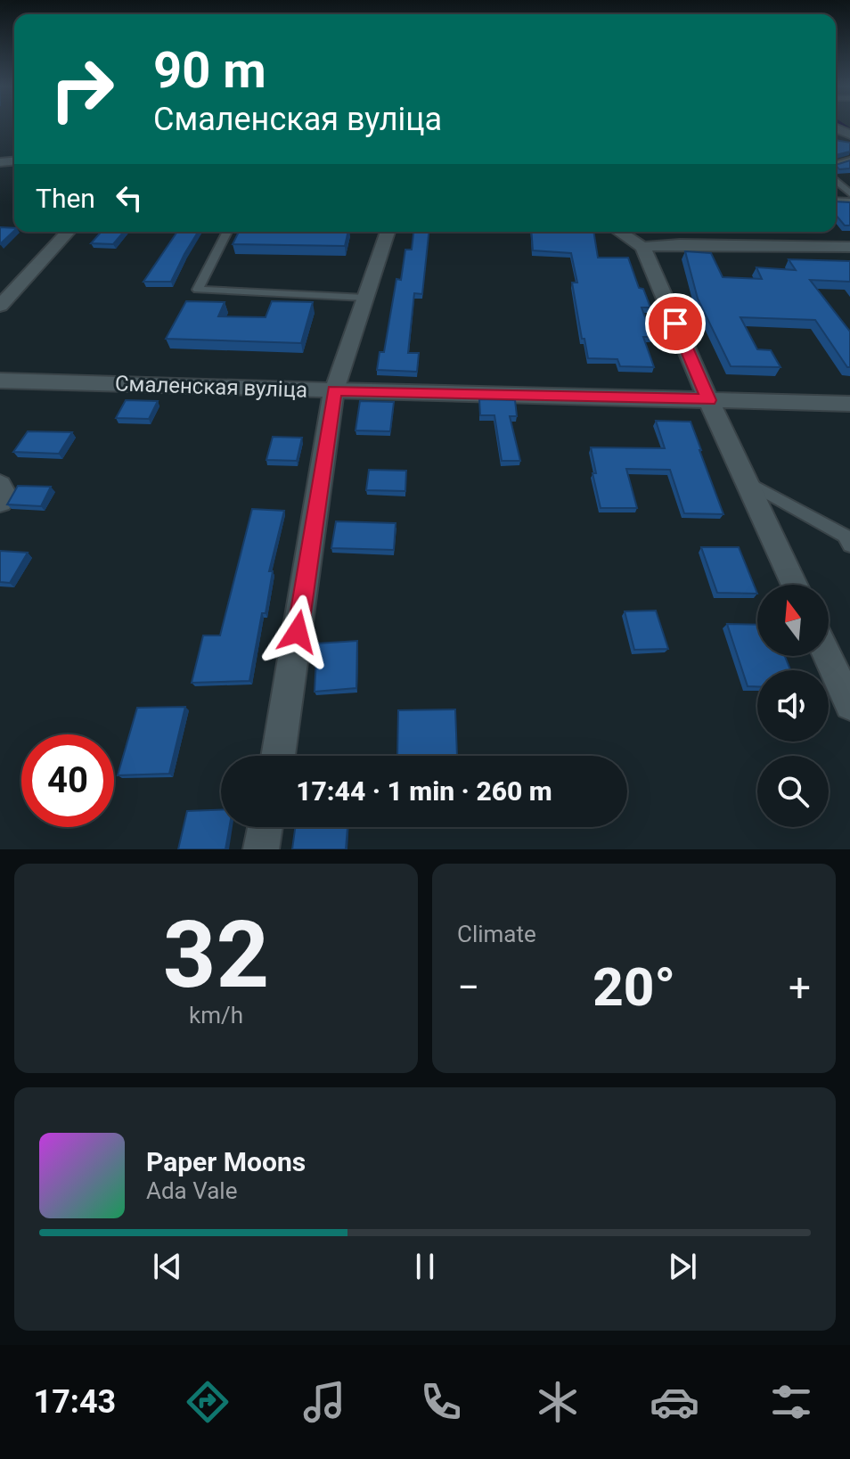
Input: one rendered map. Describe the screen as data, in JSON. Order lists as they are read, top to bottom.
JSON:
{
  "streets": {
    "street": ["Смаленская вуліца"]
  },
  "north": "top",
  "page": {
    "turn": ["90 m", "Смаленская вуліца"],
    "then": "Then",
    "limit": "40",
    "trip": "17:44 · 1 min · 260 m",
    "tile": [
      ["32", "km/h"],
      "Climate"
    ],
    "heat": ["−", "20°", "+"],
    "song": ["Paper Moons", "Ada Vale"],
    "tabs": "17:43"
  }
}
